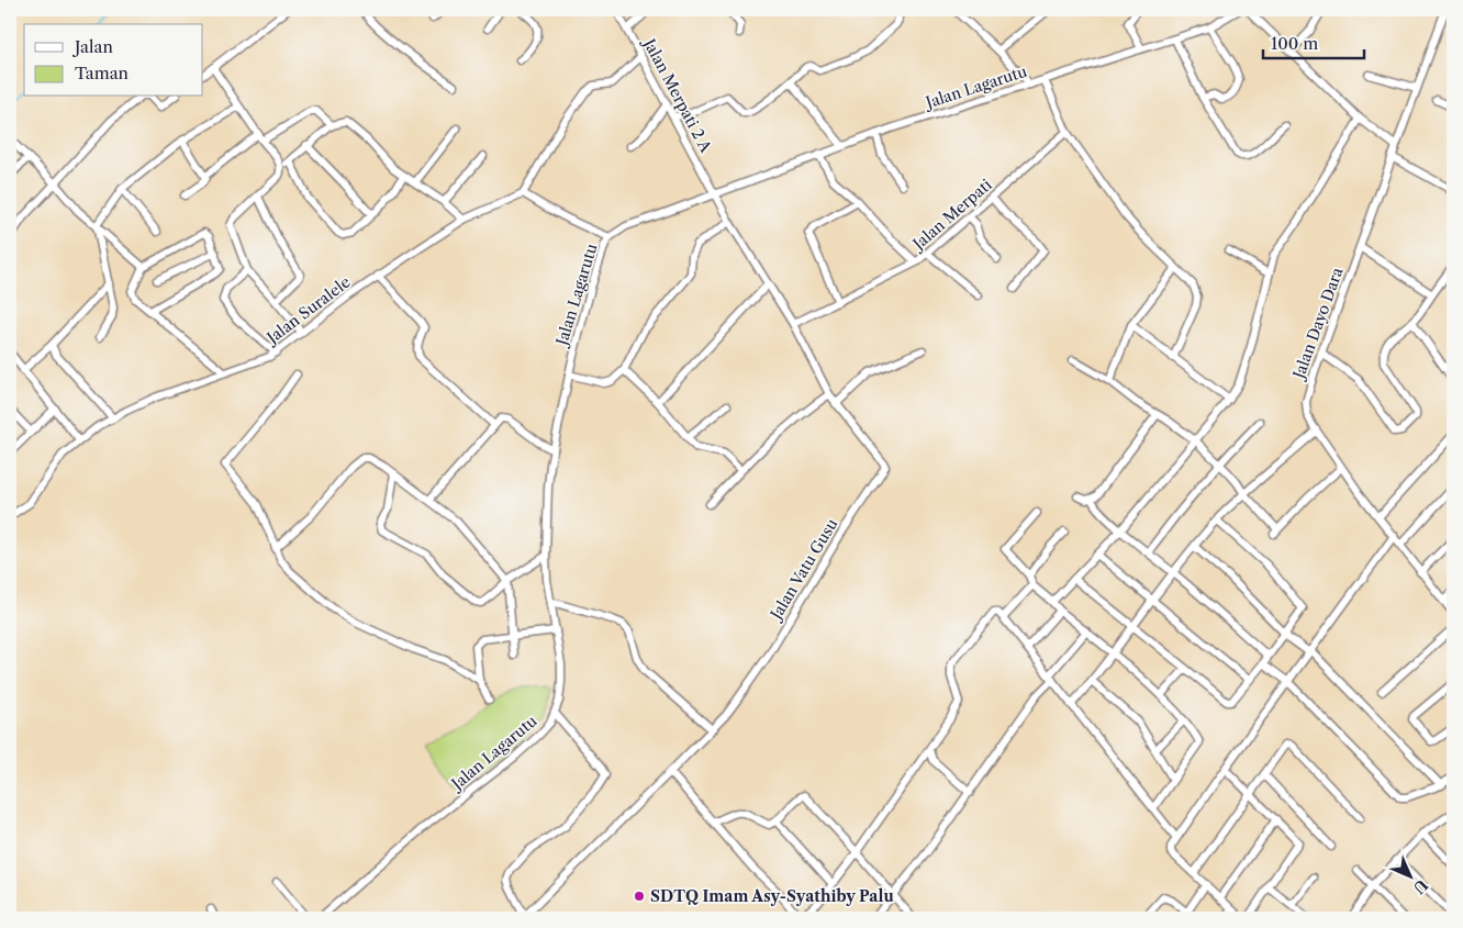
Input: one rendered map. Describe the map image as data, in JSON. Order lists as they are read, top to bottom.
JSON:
{
  "streets": {
    "street": [
      "Jalan Lagarutu",
      "Jalan Merpati 2 A",
      "Jalan Merpati",
      "Jalan Suralele",
      "Jalan Dayo Dara",
      "Jalan Vatu Gusu"
    ]
  },
  "crossings": [
    ["Jalan Lagarutu", "Jalan Merpati 2 A"],
    ["Jalan Lagarutu", "Jalan Vatu Gusu"],
    ["Jalan Merpati 2 A", "Jalan Vatu Gusu"],
    ["Jalan Merpati", "Jalan Vatu Gusu"]
  ],
  "places": ["SDTQ Imam Asy-Syathiby Palu"],
  "legend": ["Jalan", "Taman"],
  "scale_bar": "100 m",
  "north": "bottom right"
}
